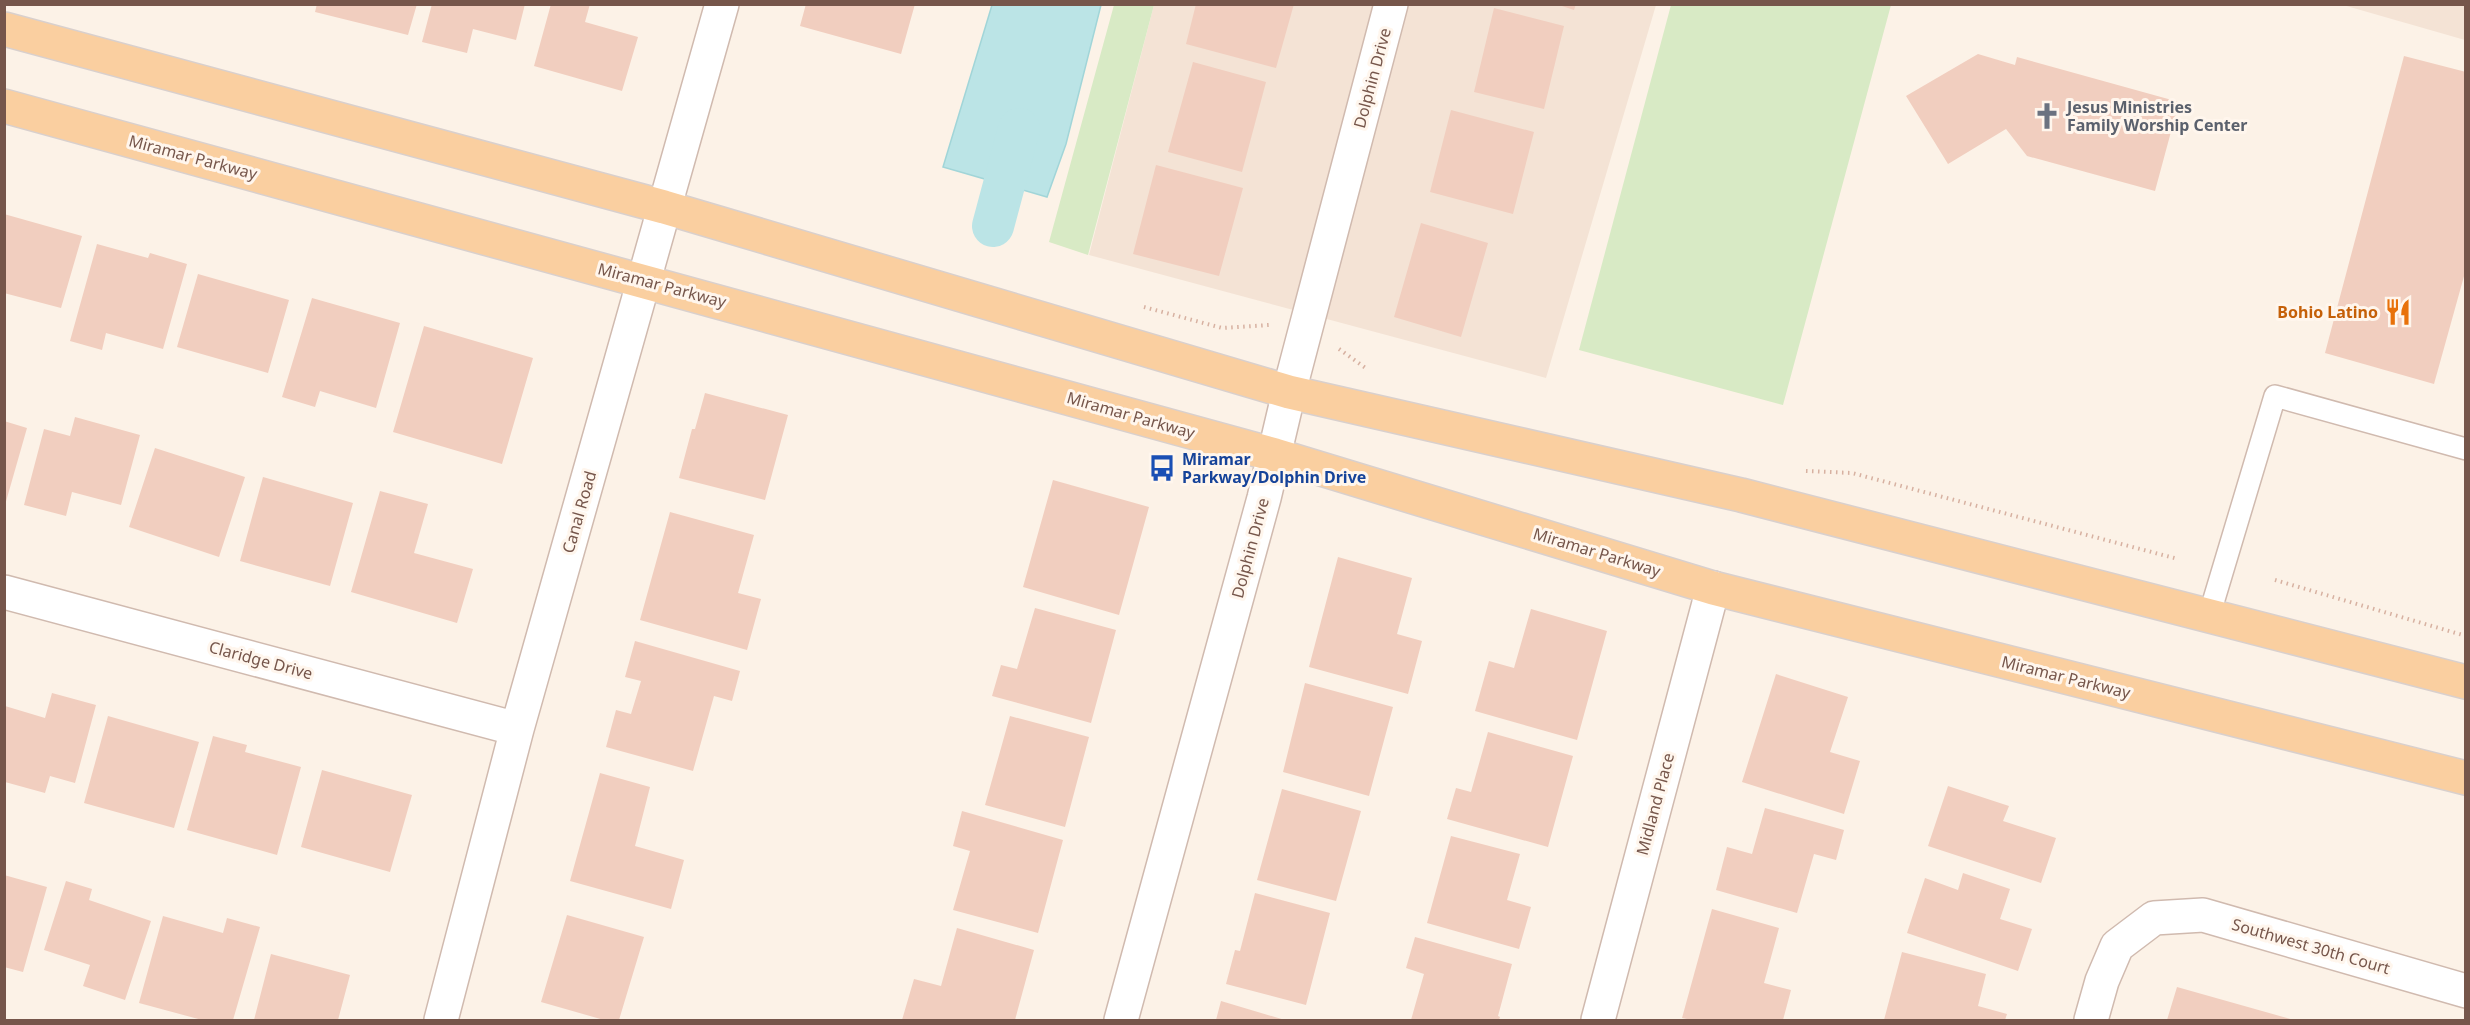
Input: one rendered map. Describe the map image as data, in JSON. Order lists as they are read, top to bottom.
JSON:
{
  "streets": {
    "main road": ["Miramar Parkway"],
    "street": [
      "Dolphin Drive",
      "Canal Road",
      "Claridge Drive",
      "Midland Place",
      "Southwest 30th Court"
    ]
  },
  "crossings": [
    ["Dolphin Drive", "Miramar Parkway"],
    ["Miramar Parkway", "Canal Road"],
    ["Miramar Parkway", "Midland Place"],
    ["Canal Road", "Claridge Drive"]
  ],
  "places": {
    "church": ["Jesus Ministries Family Worship Center"],
    "restaurant": ["Bohio Latino"],
    "bus stop": ["Miramar Parkway/Dolphin Drive"]
  }
}
